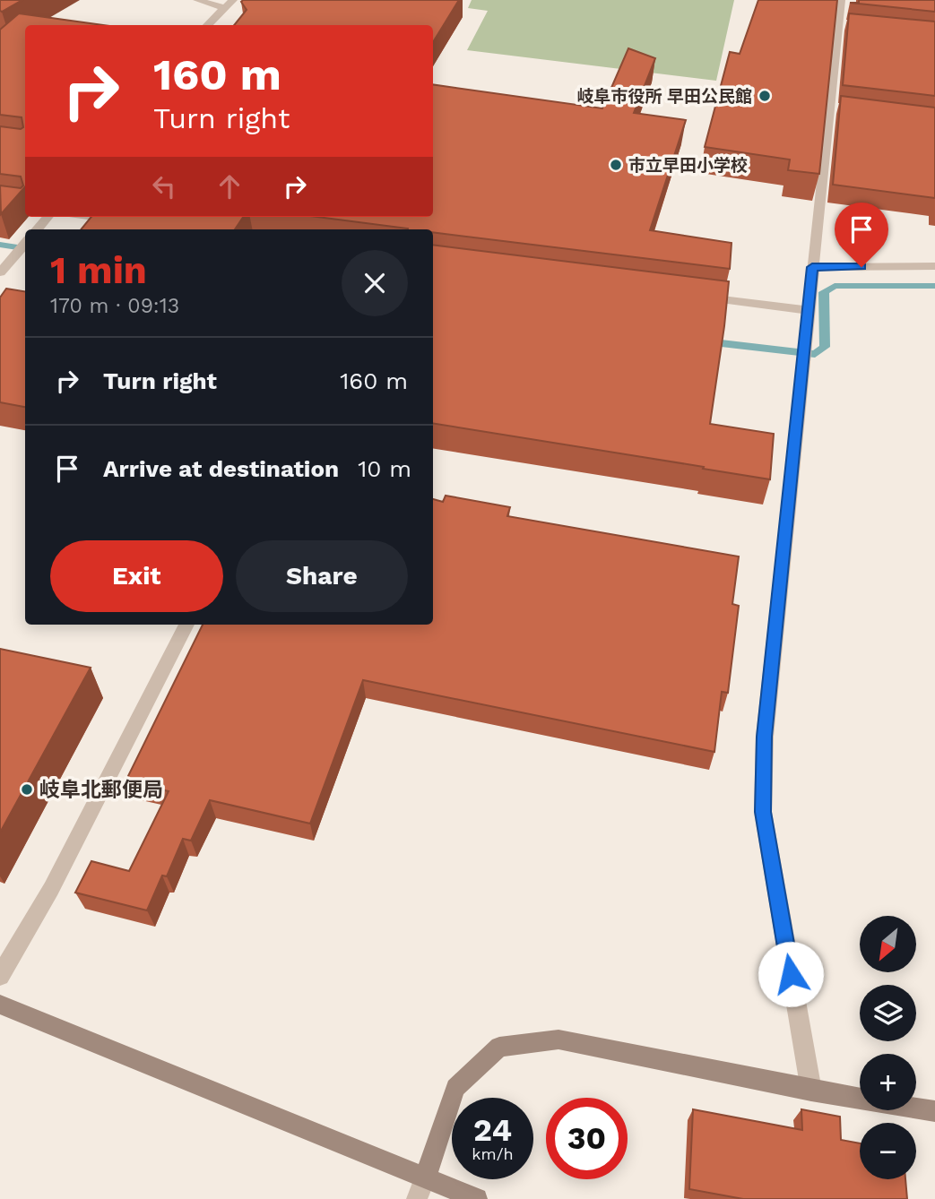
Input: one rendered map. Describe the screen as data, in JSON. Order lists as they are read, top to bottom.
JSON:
{
  "places": ["岐阜市役所 早田公民館", "市立早田小学校", "岐阜北郵便局"],
  "north": "bottom left",
  "page": {
    "turn": ["160 m", "Turn right"],
    "heading": ["1 min", "170 m · 09:13"],
    "list": [
      {
        "name": "Turn right",
        "value": "160 m"
      },
      {
        "name": "Arrive at destination",
        "value": "10 m"
      }
    ],
    "buttons": ["Exit", "Share"],
    "map_buttons": ["+", "−"],
    "speed": "24 km/h",
    "limit": "30"
  }
}
